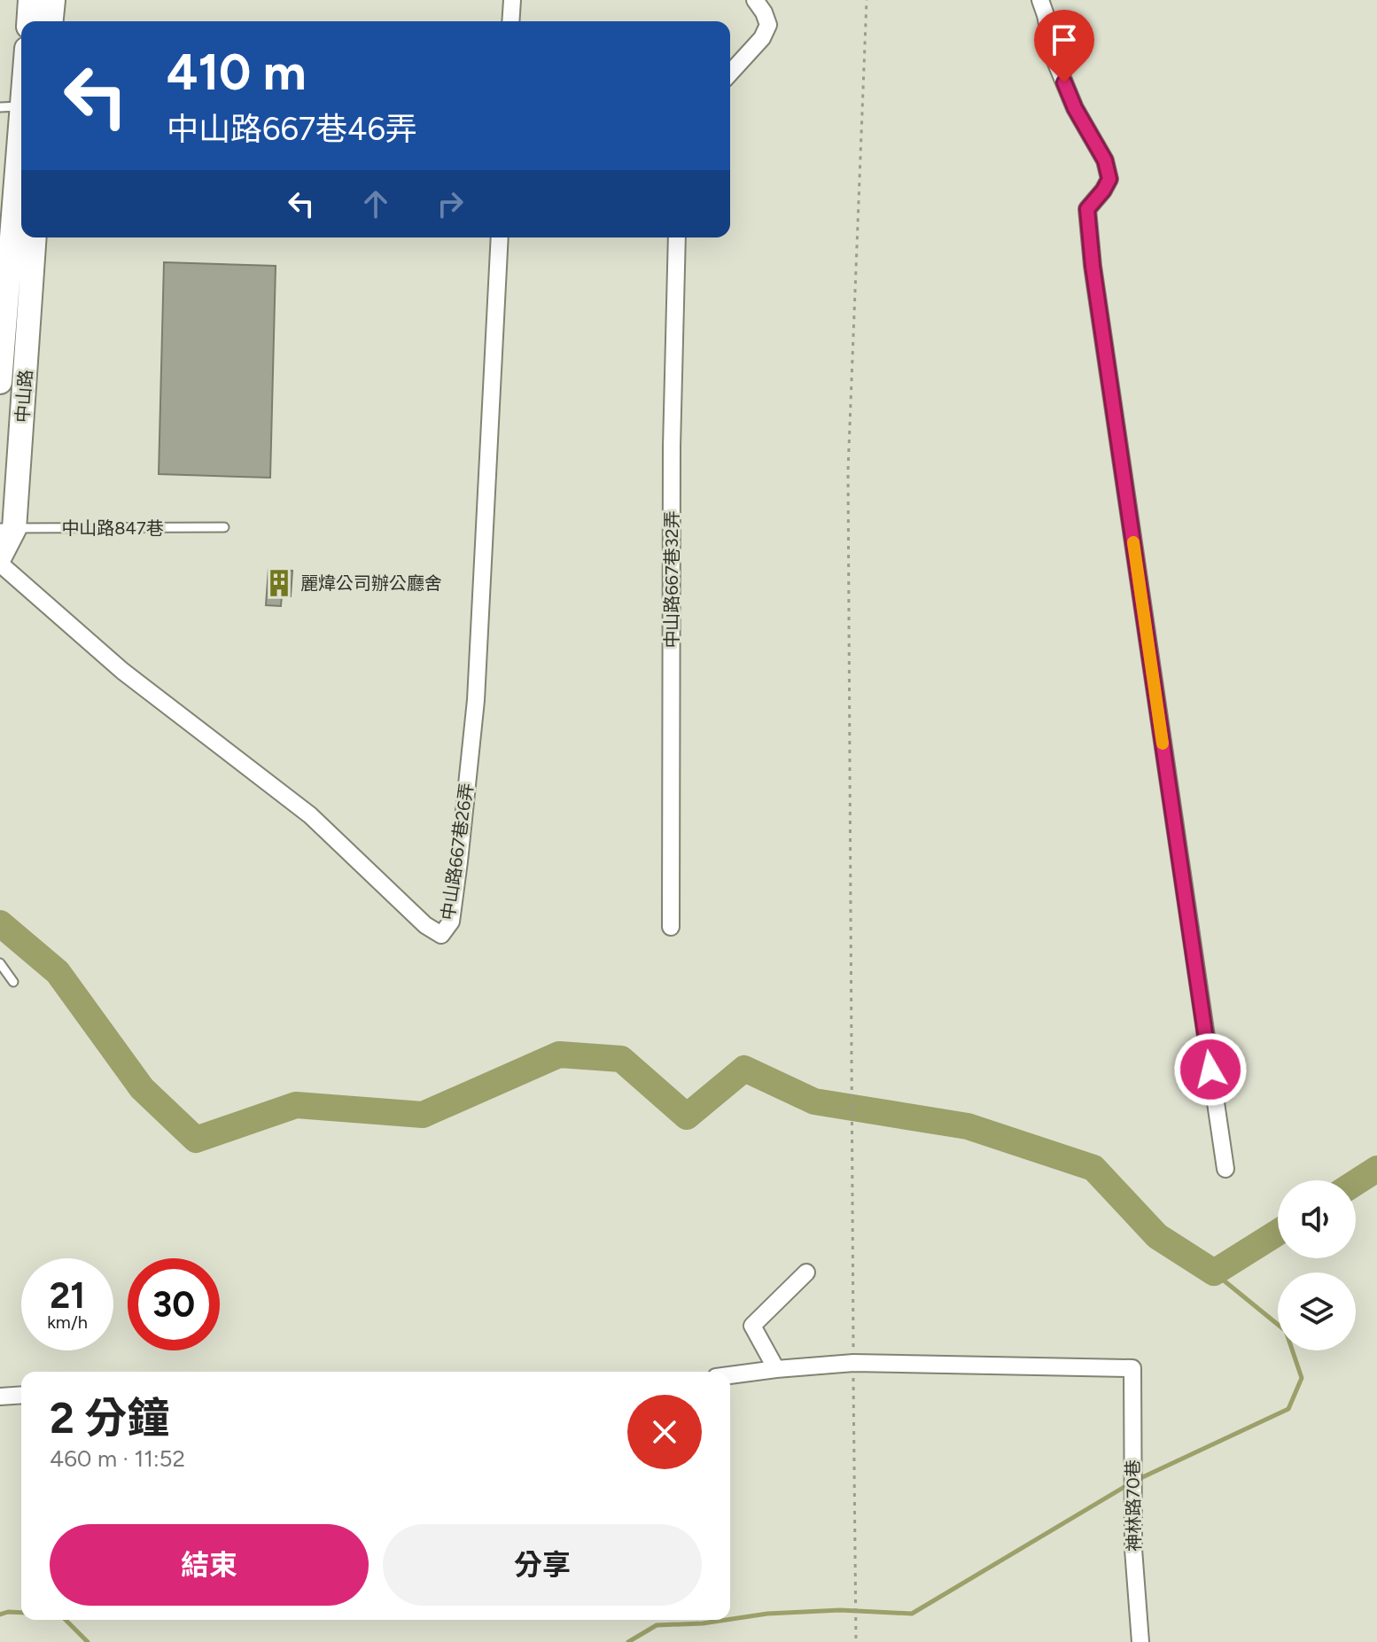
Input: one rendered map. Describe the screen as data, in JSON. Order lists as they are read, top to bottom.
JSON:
{
  "streets": {
    "street": [
      "中山路",
      "中山路667巷32弄",
      "中山路667巷26弄",
      "神林路70巷"
    ],
    "lane": ["中山路847巷"]
  },
  "crossings": [
    ["中山路", "中山路847巷"]
  ],
  "places": {
    "building": ["麗煒公司辦公廳舍"]
  },
  "page": {
    "turn": ["410 m", "中山路667巷46弄"],
    "speed": "21 km/h",
    "limit": "30",
    "heading": ["2 分鐘", "460 m · 11:52"],
    "buttons": ["結束", "分享"]
  }
}
